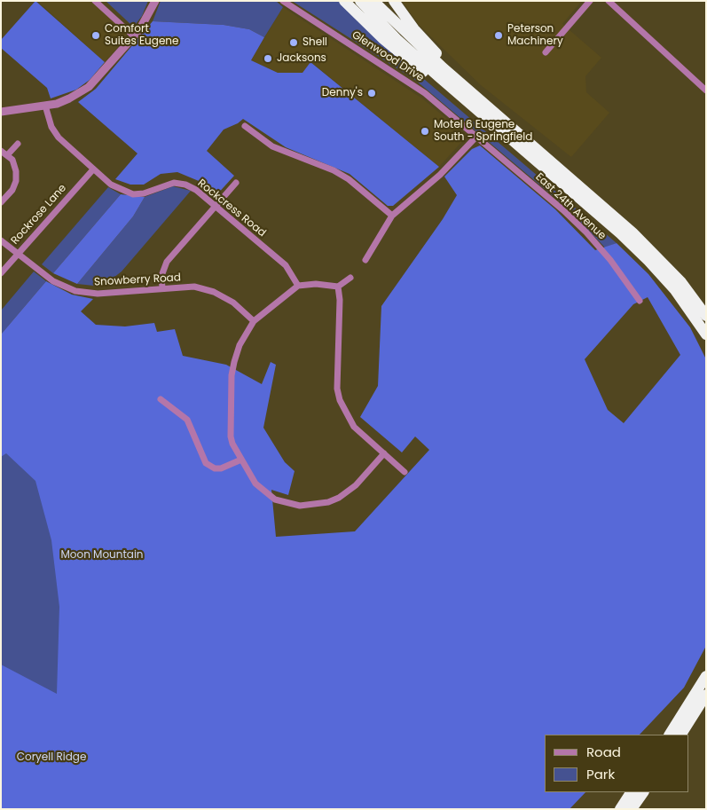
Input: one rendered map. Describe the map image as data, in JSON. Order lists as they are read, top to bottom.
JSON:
{
  "streets": {
    "street": [
      "Glenwood Drive",
      "East 24th Avenue",
      "Rockcress Road",
      "Rockrose Lane",
      "Snowberry Road"
    ]
  },
  "crossings": [
    ["Glenwood Drive", "East 24th Avenue"],
    ["Rockcress Road", "Rockrose Lane"],
    ["Rockrose Lane", "Snowberry Road"]
  ],
  "parks": ["Moon Mountain", "Coryell Ridge"],
  "places": [
    "Comfort Suites Eugene",
    "Peterson Machinery",
    "Shell",
    "Jacksons",
    "Denny's",
    "Motel 6 Eugene South - Springfield"
  ],
  "legend": ["Road", "Park"]
}
